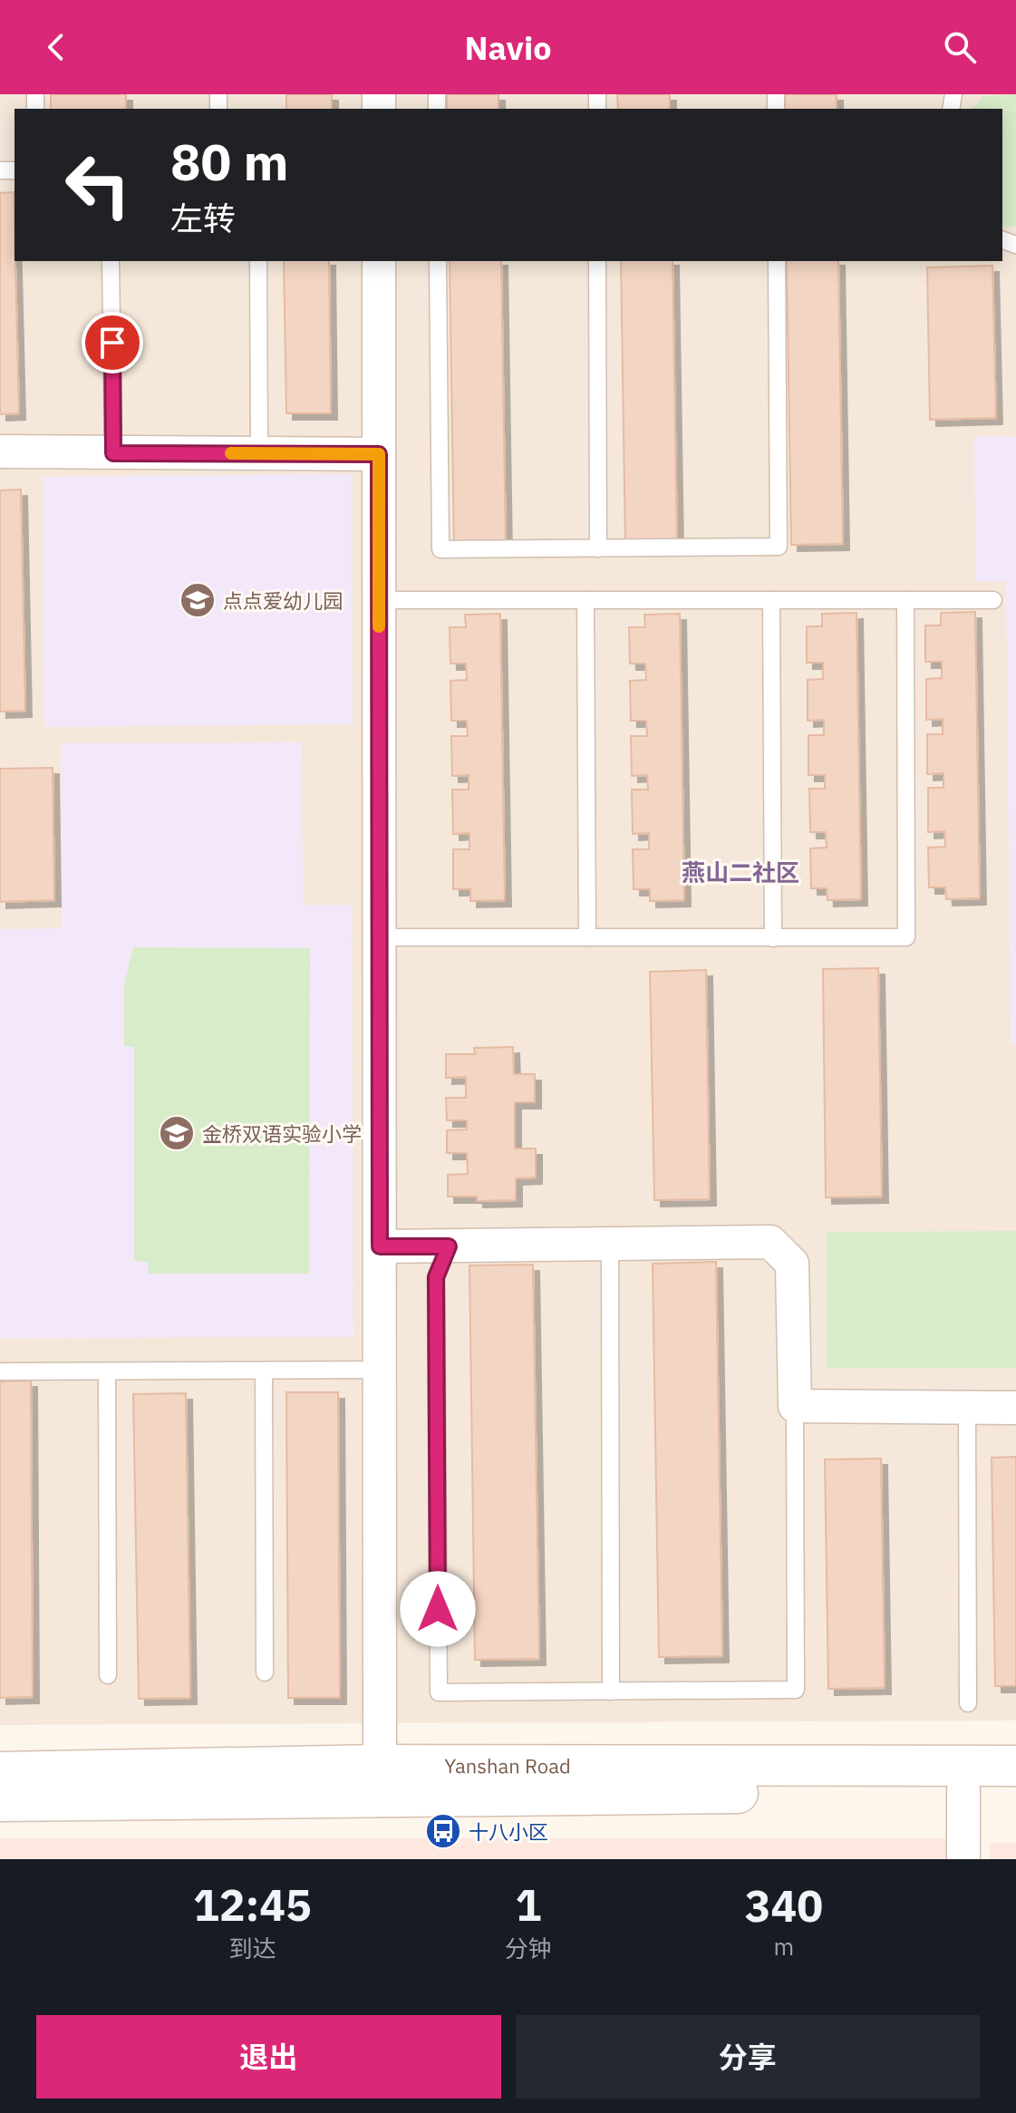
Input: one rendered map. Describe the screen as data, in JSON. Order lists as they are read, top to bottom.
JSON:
{
  "streets": {
    "main road": ["Yanshan Road"]
  },
  "districts": ["燕山二社区"],
  "places": {
    "school or university": ["点点爱幼儿园", "金桥双语实验小学"],
    "bus stop": ["十八小区"]
  },
  "page": {
    "header": "Navio",
    "turn": ["80 m", "左转"],
    "eta": [
      "12:45",
      "到达",
      "1",
      "分钟",
      "340",
      "m"
    ],
    "buttons": ["退出", "分享"]
  }
}
